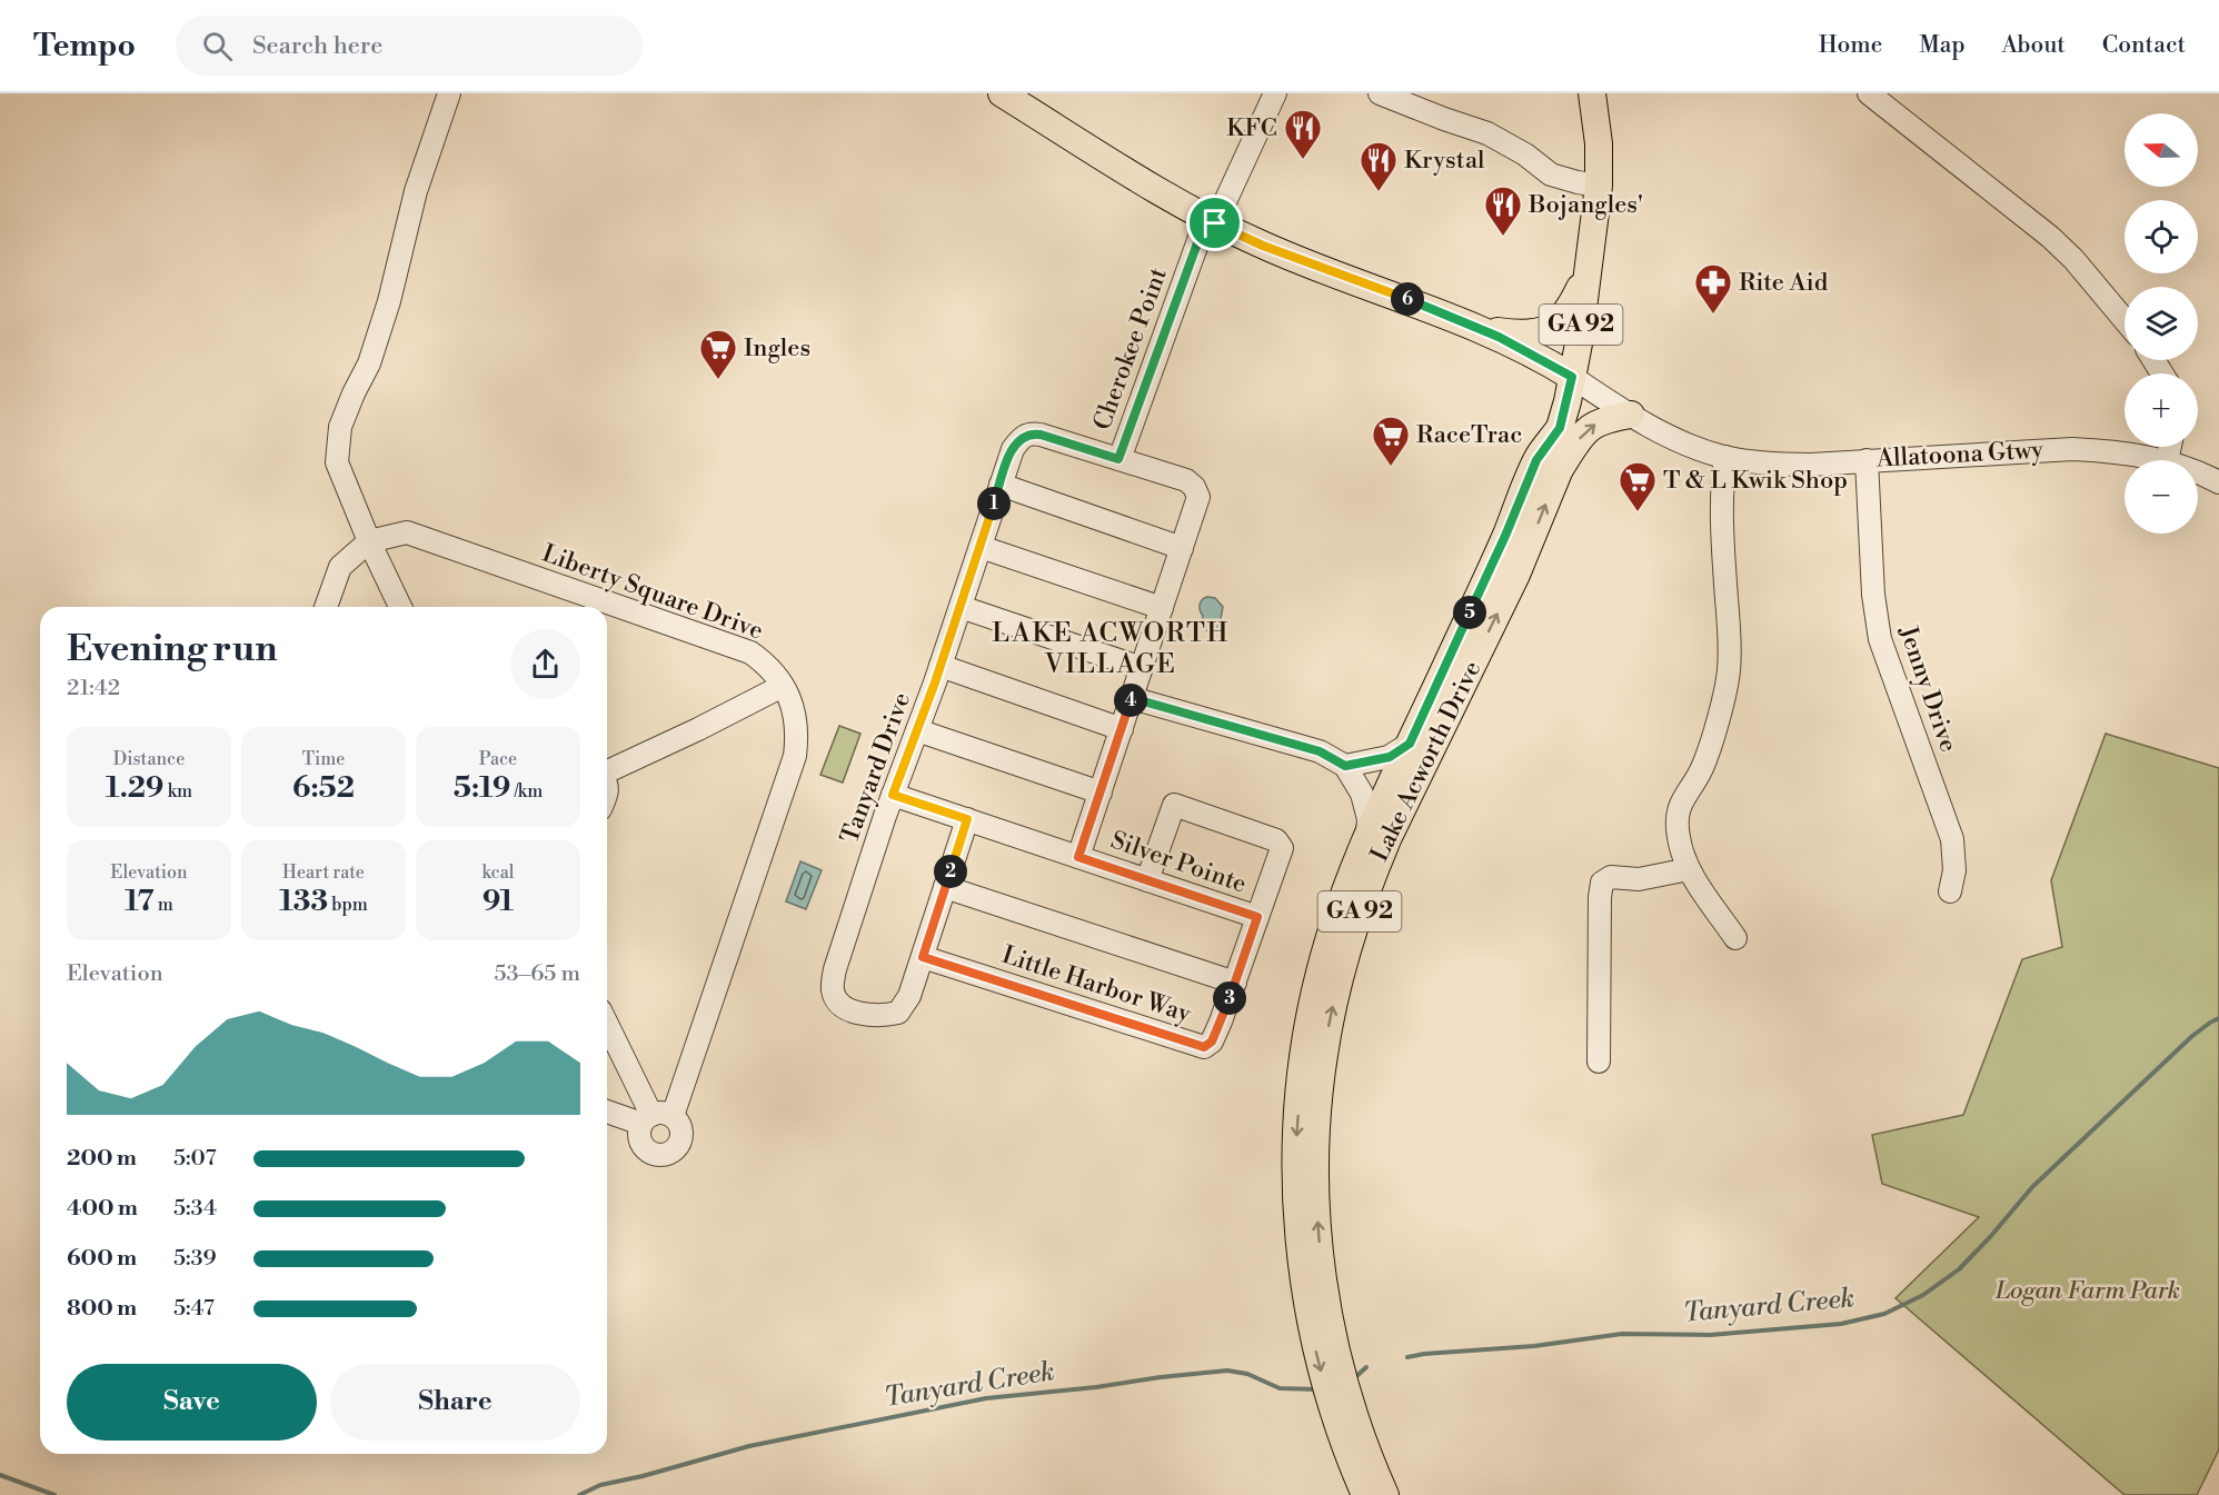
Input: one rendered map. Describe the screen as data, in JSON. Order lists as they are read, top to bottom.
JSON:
{
  "streets": {
    "main road": ["GA 92", "Allatoona Gtwy", "Lake Acworth Drive"],
    "street": [
      "Cherokee Point",
      "Liberty Square Drive",
      "Jenny Drive",
      "Tanyard Drive",
      "Silver Pointe",
      "Little Harbor Way"
    ]
  },
  "crossings": [
    ["Cherokee Point", "Allatoona Gtwy"],
    ["Cherokee Point", "Tanyard Drive"],
    ["Allatoona Gtwy", "Jenny Drive"],
    ["Allatoona Gtwy", "Lake Acworth Drive"],
    ["Tanyard Drive", "Silver Pointe"],
    ["Tanyard Drive", "Little Harbor Way"],
    ["Silver Pointe", "Little Harbor Way"]
  ],
  "districts": ["LAKE ACWORTH VILLAGE"],
  "water": ["Tanyard Creek"],
  "parks": ["Logan Farm Park"],
  "places": {
    "restaurant": ["KFC", "Krystal", "Bojangles'"],
    "pharmacy": ["Rite Aid"],
    "supermarket": ["Ingles", "RaceTrac", "T & L Kwik Shop"]
  },
  "north": "left",
  "page": {
    "header": "Tempo",
    "search": "Search here",
    "nav": [
      "Home",
      "Map",
      "About",
      "Contact"
    ],
    "map_buttons": ["+", "−"],
    "pins": [
      "6",
      "1",
      "5",
      "4",
      "2",
      "3"
    ],
    "heading": ["Evening run", "21:42"],
    "stats": [
      ["Distance", "1.29 km"],
      ["Time", "6:52"],
      ["Pace", "5:19 /km"],
      ["Elevation", "17 m"],
      ["Heart rate", "133 bpm"],
      ["kcal", "91"]
    ],
    "chart": ["Elevation", "53–65 m"],
    "list": [
      {
        "name": "200 m",
        "note": "5:07"
      },
      {
        "name": "400 m",
        "note": "5:34"
      },
      {
        "name": "600 m",
        "note": "5:39"
      },
      {
        "name": "800 m",
        "note": "5:47"
      }
    ],
    "buttons": ["Save", "Share"]
  }
}
